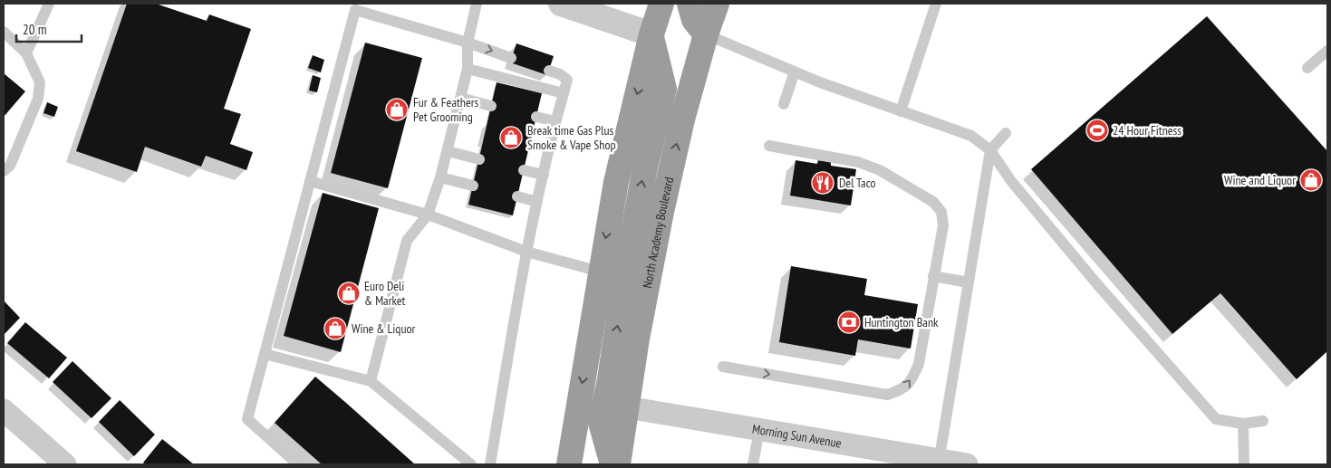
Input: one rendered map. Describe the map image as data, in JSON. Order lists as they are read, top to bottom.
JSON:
{
  "streets": {
    "highway": ["North Academy Boulevard"],
    "street": ["Morning Sun Avenue"]
  },
  "crossings": [
    ["North Academy Boulevard", "Morning Sun Avenue"]
  ],
  "places": {
    "shop": [
      "Fur & Feathers Pet Grooming",
      "Break time Gas Plus Smoke & Vape Shop",
      "Wine and Liquor",
      "Euro Deli & Market",
      "Wine & Liquor"
    ],
    "sports": ["24 Hour Fitness"],
    "restaurant": ["Del Taco"],
    "bank": ["Huntington Bank"]
  },
  "scale_bar": "20 m"
}
